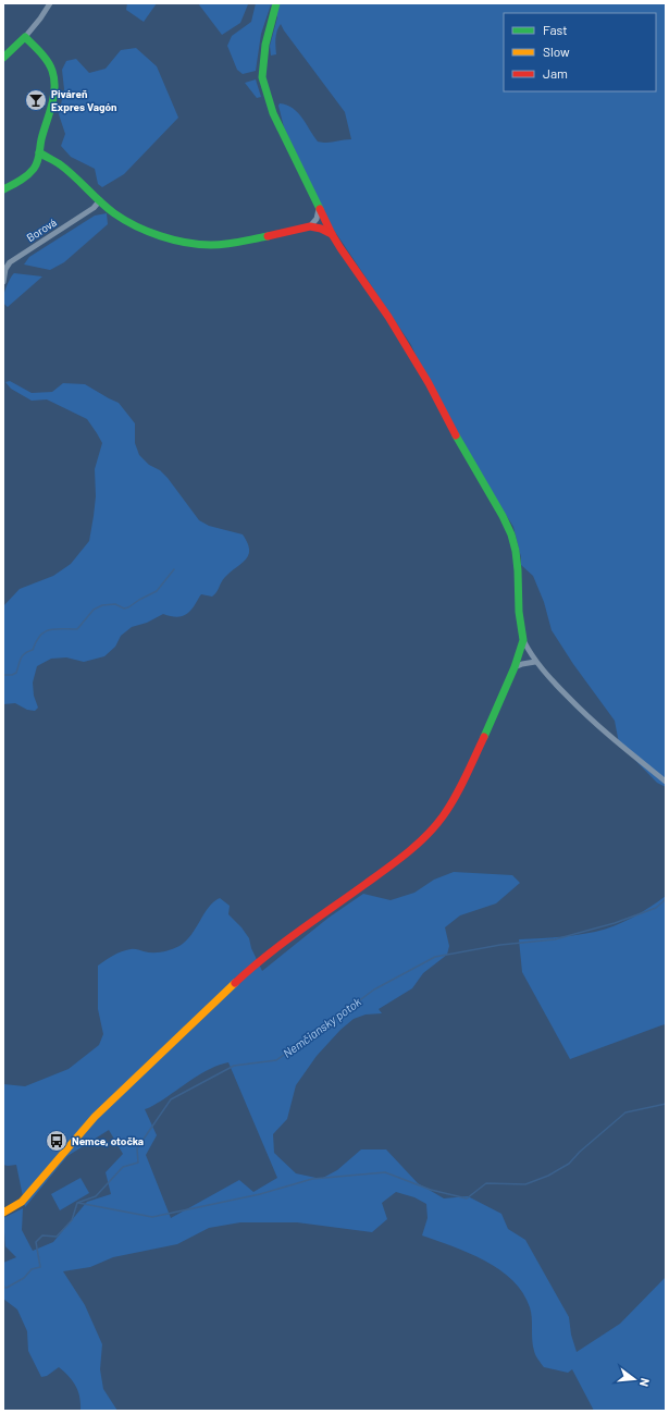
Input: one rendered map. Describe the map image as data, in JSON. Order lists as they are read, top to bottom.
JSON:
{
  "streets": {
    "street": ["Borová"]
  },
  "water": ["Nemčiansky potok"],
  "places": {
    "bar": ["Piváreň Expres Vagón"],
    "bus stop": ["Nemce, otočka"]
  },
  "legend": ["Fast", "Slow", "Jam"],
  "north": "right"
}
